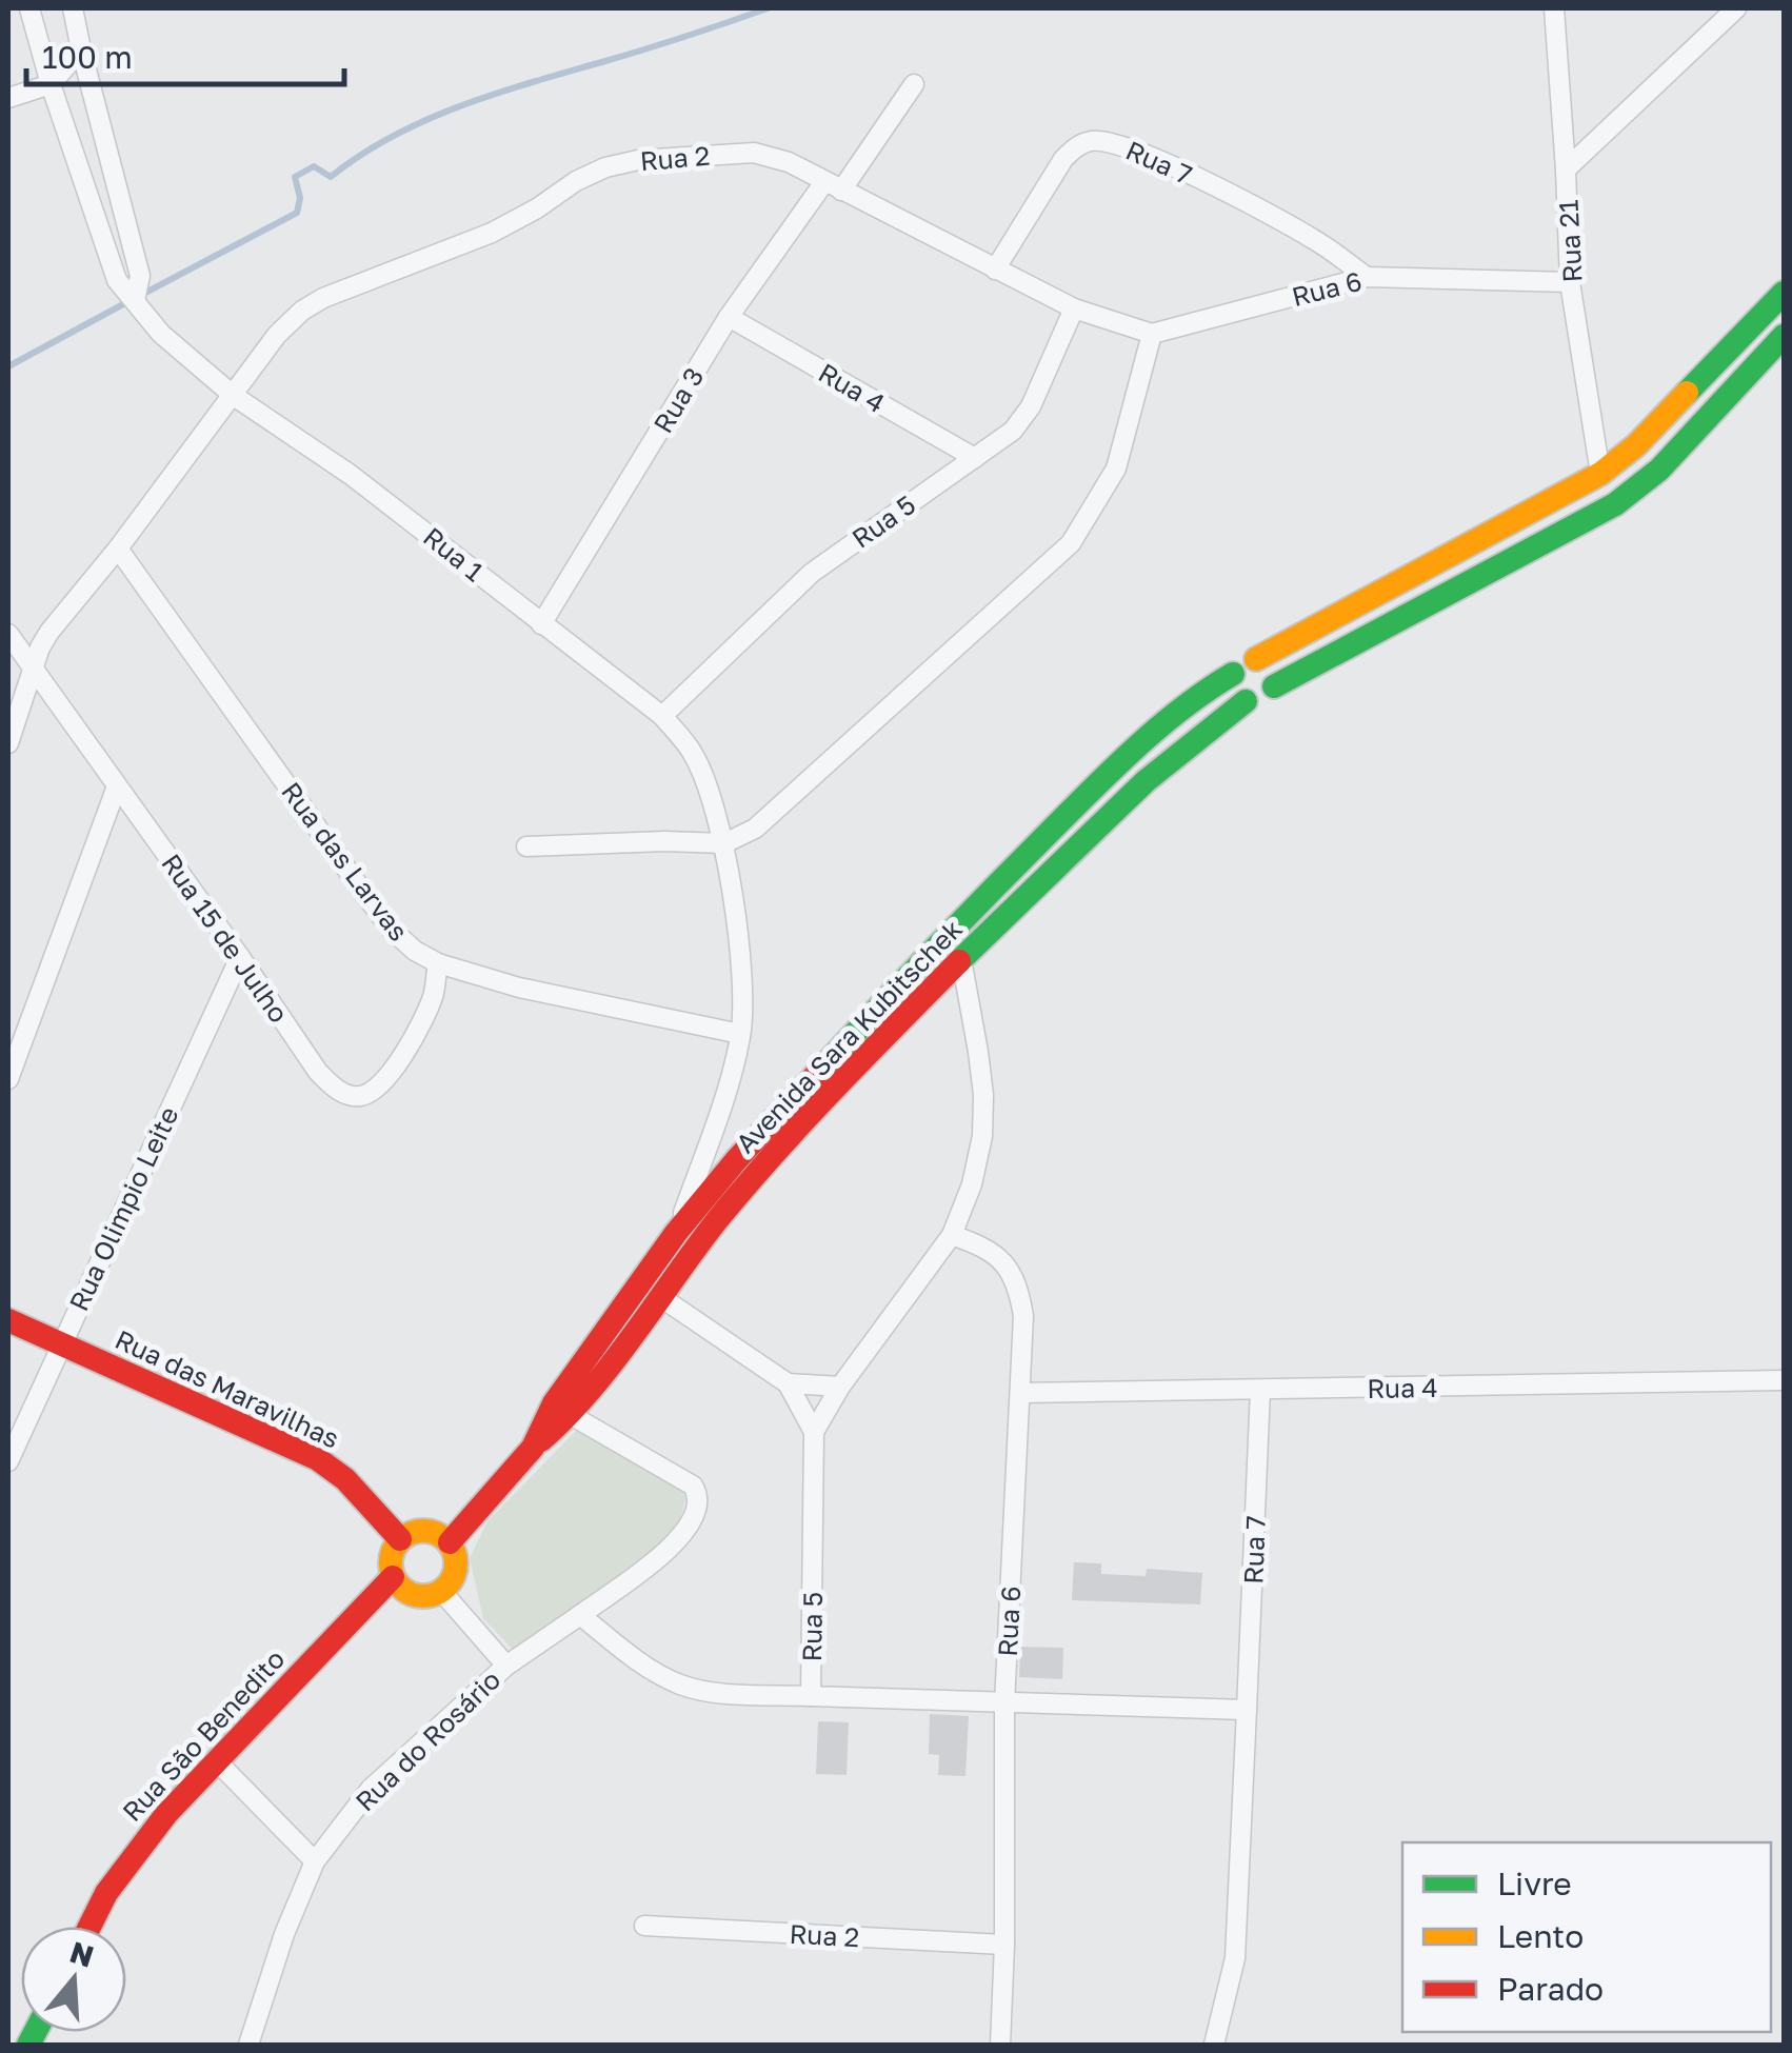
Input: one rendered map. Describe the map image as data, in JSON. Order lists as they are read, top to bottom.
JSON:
{
  "streets": {
    "main road": ["Avenida Sara Kubitschek", "Rua das Maravilhas", "Rua São Benedito"],
    "street": [
      "Rua 2",
      "Rua 7",
      "Rua 21",
      "Rua 6",
      "Rua 4",
      "Rua 3",
      "Rua 5",
      "Rua 1",
      "Rua das Larvas",
      "Rua 15 de Julho",
      "Rua Olimpio Leite",
      "Rua do Rosário"
    ]
  },
  "crossings": [
    ["Rua 2", "Rua 7"],
    ["Rua 2", "Rua 6"],
    ["Rua 2", "Rua 3"],
    ["Rua 2", "Rua 5"],
    ["Rua 2", "Rua 1"],
    ["Rua 2", "Rua das Larvas"],
    ["Rua 2", "Rua 15 de Julho"],
    ["Rua 7", "Rua 6"],
    ["Rua 7", "Rua 4"],
    ["Rua 7", "Rua 5"],
    ["Rua 21", "Rua 6"],
    ["Rua 21", "Avenida Sara Kubitschek"],
    ["Rua 6", "Rua 4"],
    ["Rua 6", "Rua 5"],
    ["Rua 4", "Rua 3"],
    ["Rua 4", "Rua 5"],
    ["Rua 3", "Rua 1"],
    ["Rua 5", "Rua 1"],
    ["Rua 5", "Avenida Sara Kubitschek"],
    ["Rua 1", "Rua das Larvas"],
    ["Rua 1", "Avenida Sara Kubitschek"],
    ["Rua das Larvas", "Rua 15 de Julho"],
    ["Rua 15 de Julho", "Rua Olimpio Leite"],
    ["Rua Olimpio Leite", "Rua das Maravilhas"],
    ["Rua das Maravilhas", "Rua São Benedito"]
  ],
  "legend": ["Livre", "Lento", "Parado"],
  "scale_bar": "100 m",
  "north": "top"
}
